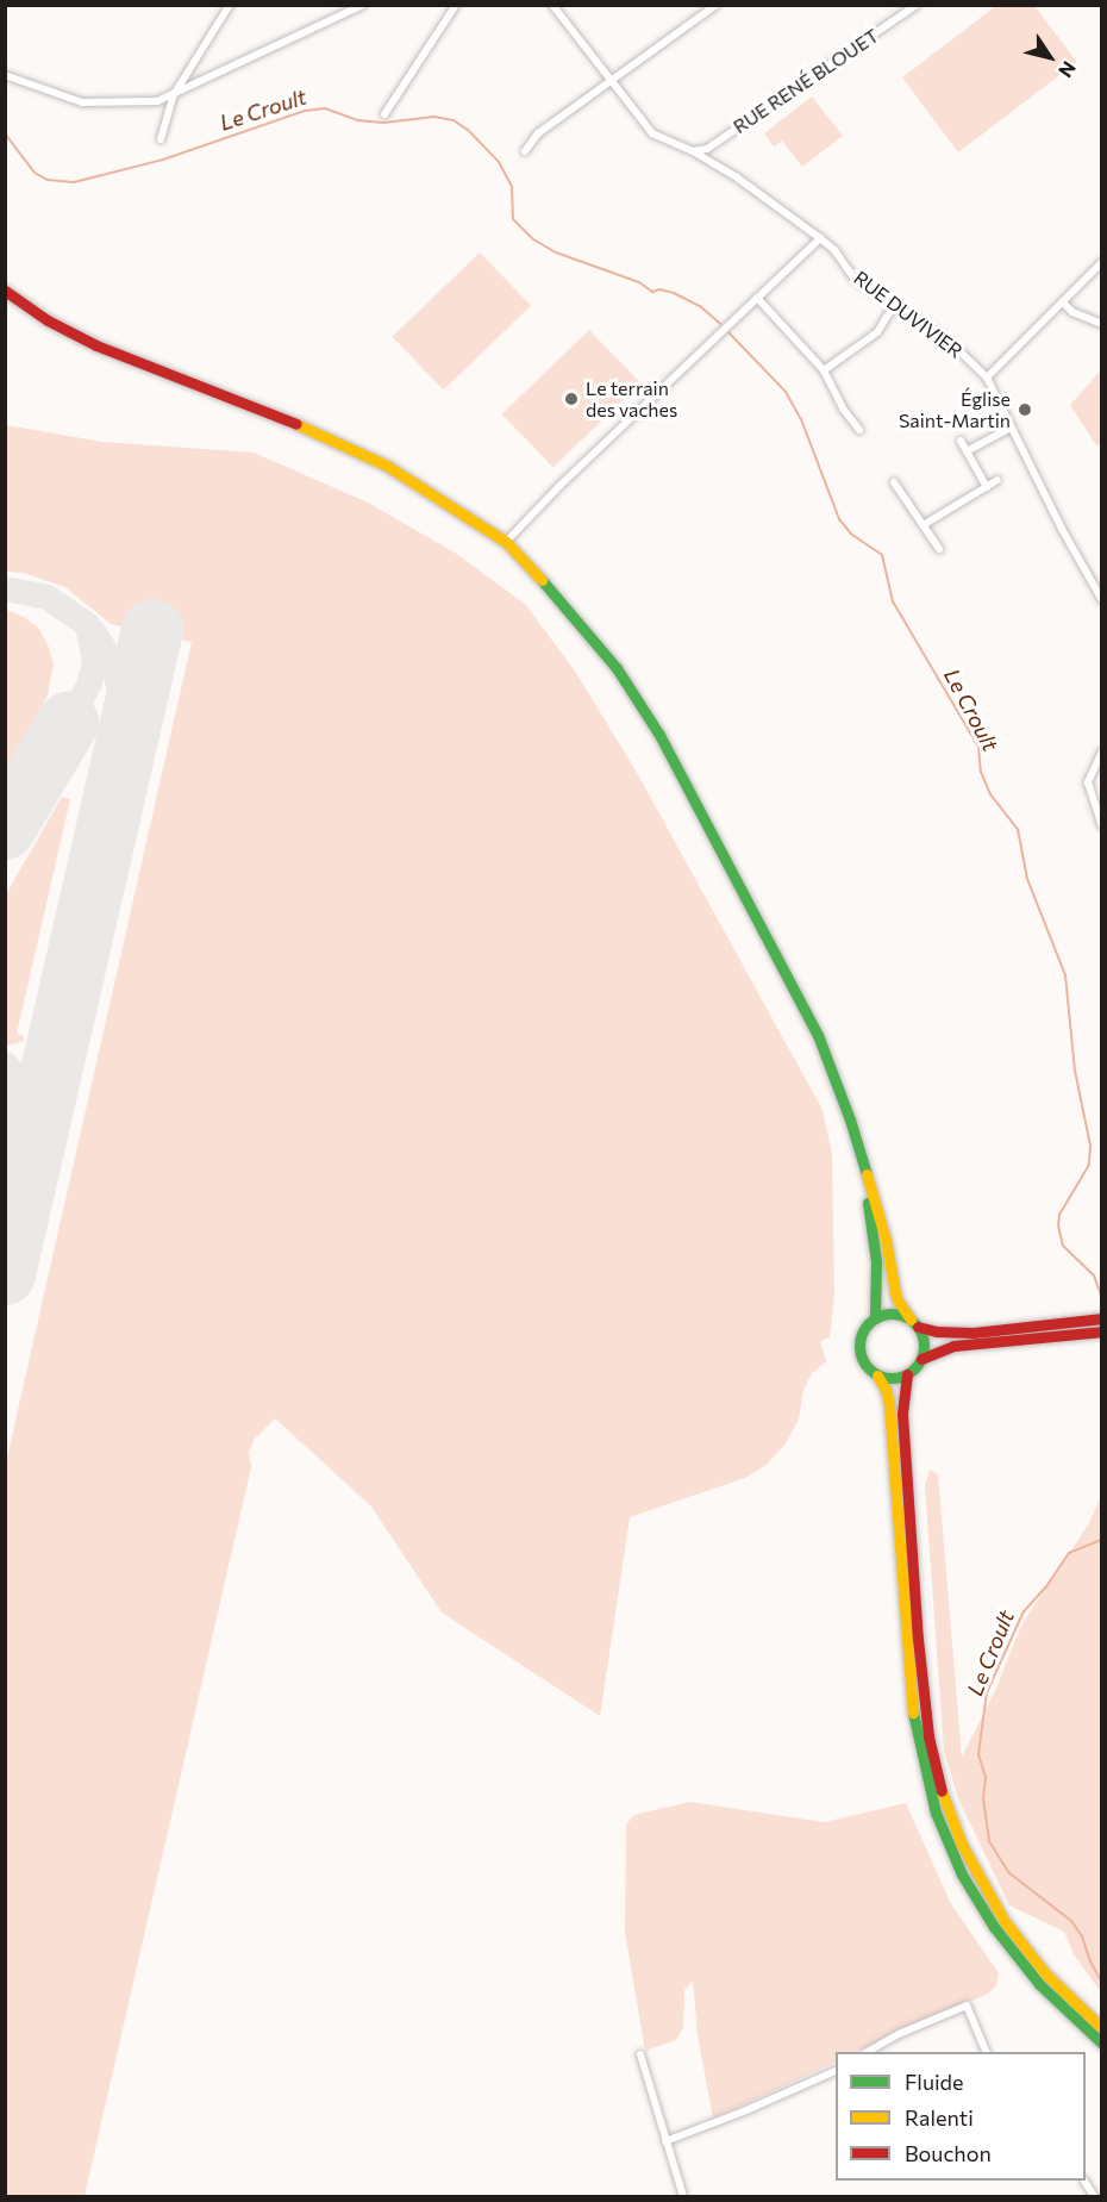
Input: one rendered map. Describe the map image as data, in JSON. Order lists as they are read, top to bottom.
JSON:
{
  "streets": {
    "street": ["RUE RENÉ BLOUET", "RUE DUVIVIER"]
  },
  "crossings": [
    ["RUE RENÉ BLOUET", "RUE DUVIVIER"]
  ],
  "water": ["Le Croult"],
  "places": ["Le terrain des vaches", "Église Saint-Martin"],
  "legend": ["Fluide", "Ralenti", "Bouchon"],
  "north": "bottom right"
}
